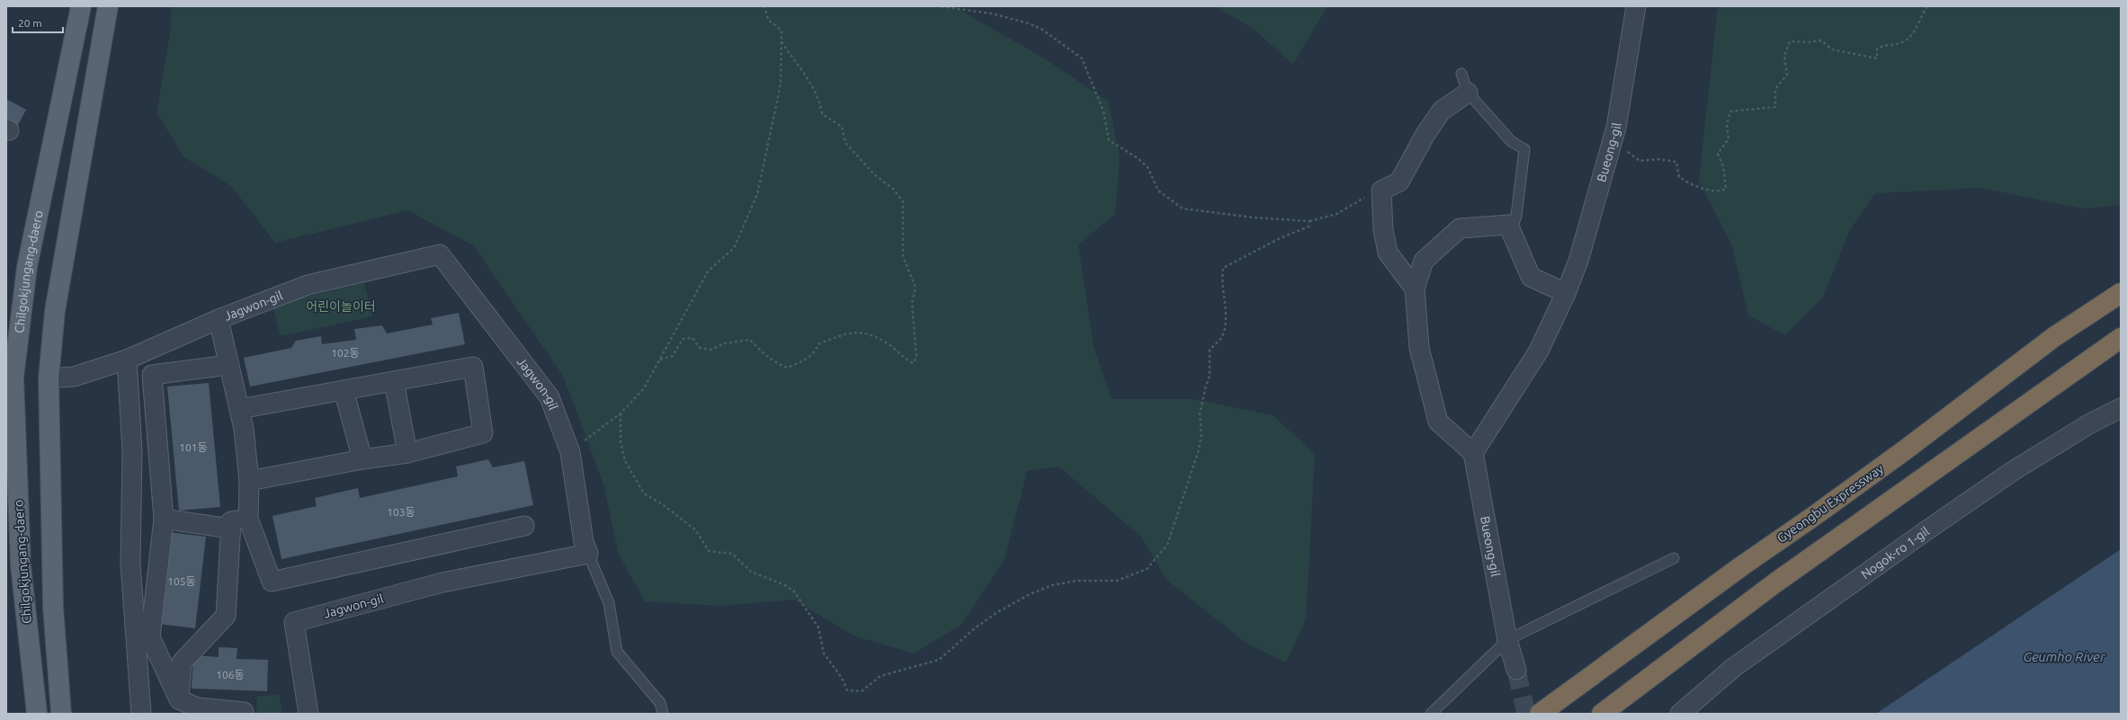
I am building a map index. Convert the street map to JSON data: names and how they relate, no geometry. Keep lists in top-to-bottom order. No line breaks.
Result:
{"streets":{"highway":["Gyeongbu Expressway"],"main road":["Chilgokjungang-daero"],"street":["Bueong-gil","Jagwon-gil","Nogok-ro 1-gil"]},"water":["Geumho River"],"parks":["어린이놀이터"],"house_numbers":["102동","101동","103동","105동","106동"],"scale_bar":"20 m"}
